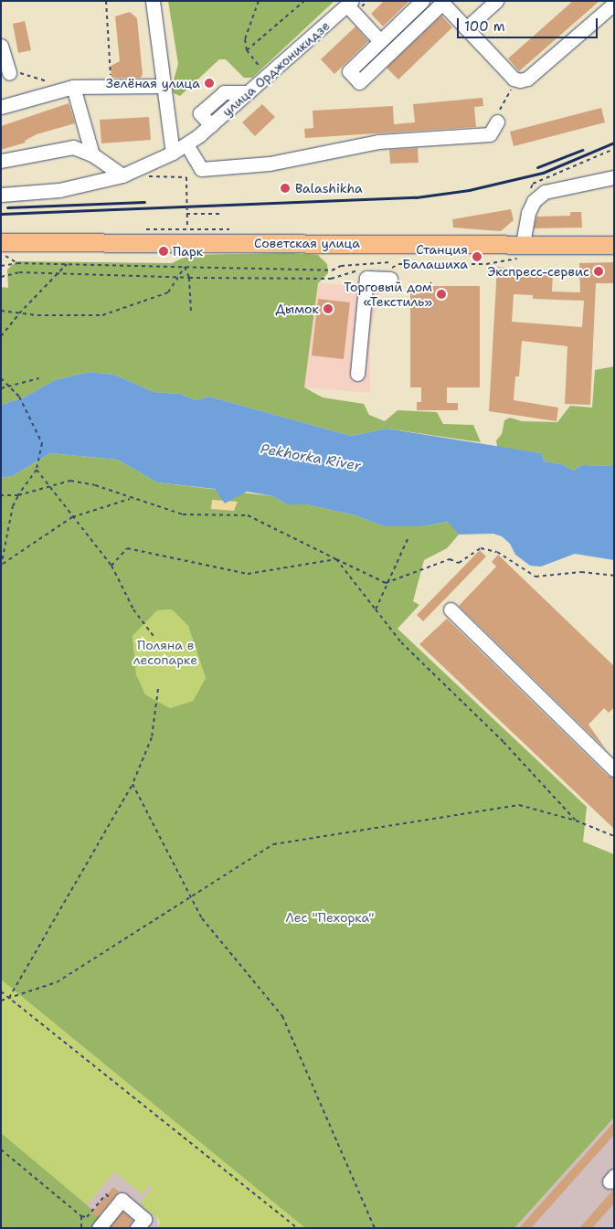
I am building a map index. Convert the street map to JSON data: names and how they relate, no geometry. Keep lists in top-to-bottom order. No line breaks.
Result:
{"streets":{"main road":["Советская улица"],"street":["улица Орджоникидзе"]},"water":["Pekhorka River"],"parks":["Поляна в лесопарке","Лес \"Пехорка\""],"places":["Зелёная улица","Balashikha","Парк","Станция Балашиха","Экспресс-сервис","Торговый дом «Текстиль»","Дымок"],"scale_bar":"100 m"}
